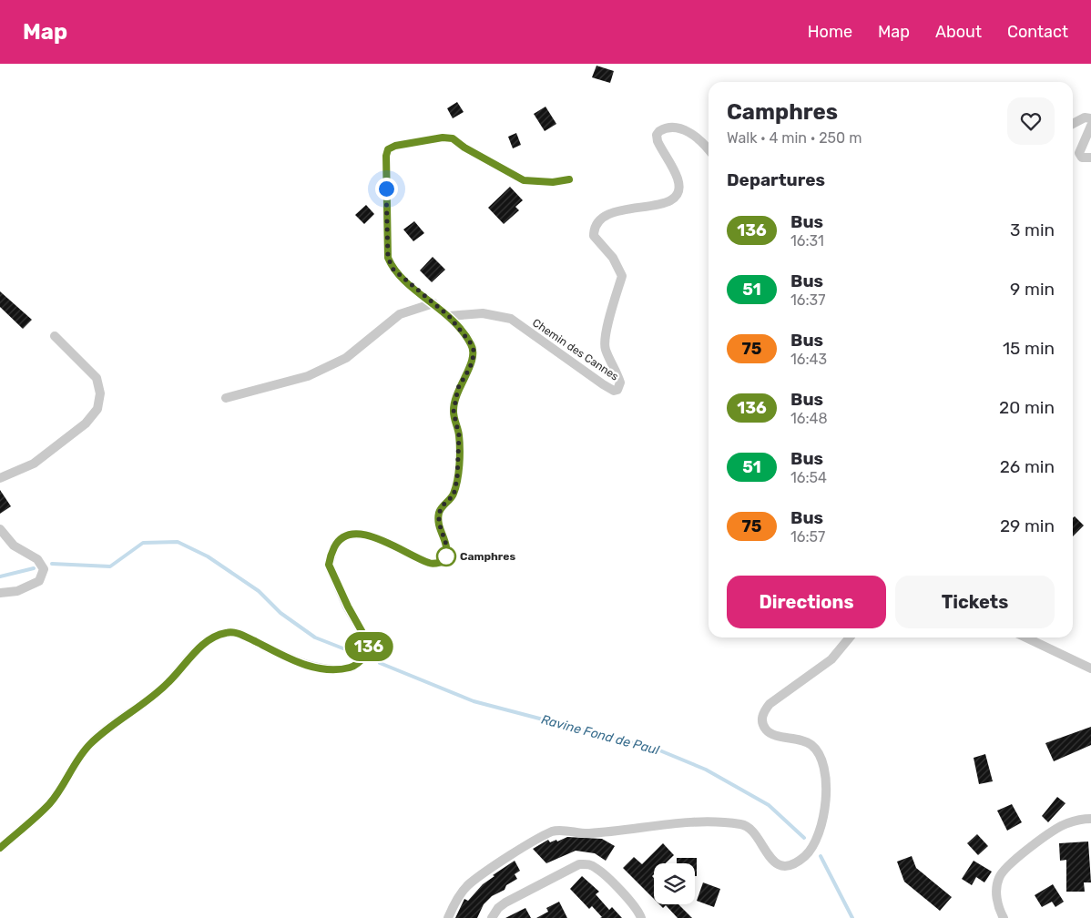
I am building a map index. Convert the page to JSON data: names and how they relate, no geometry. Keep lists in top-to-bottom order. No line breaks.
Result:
{"streets":{"street":["Chemin des Cannes"]},"water":["Ravine Fond de Paul"],"places":["Camphres"],"lines":["bus line 136"],"page":{"header":"Map","nav":["Home","Map","About","Contact"],"on_map":"136","heading":[["Camphres","Walk · 4 min · 250 m"],"Departures"],"list":[{"mark":"136","name":"Bus","note":"16:31","value":"3 min"},{"mark":"51","name":"Bus","note":"16:37","value":"9 min"},{"mark":"75","name":"Bus","note":"16:43","value":"15 min"},{"mark":"136","name":"Bus","note":"16:48","value":"20 min"},{"mark":"51","name":"Bus","note":"16:54","value":"26 min"},{"mark":"75","name":"Bus","note":"16:57","value":"29 min"}],"buttons":["Directions","Tickets"]}}
